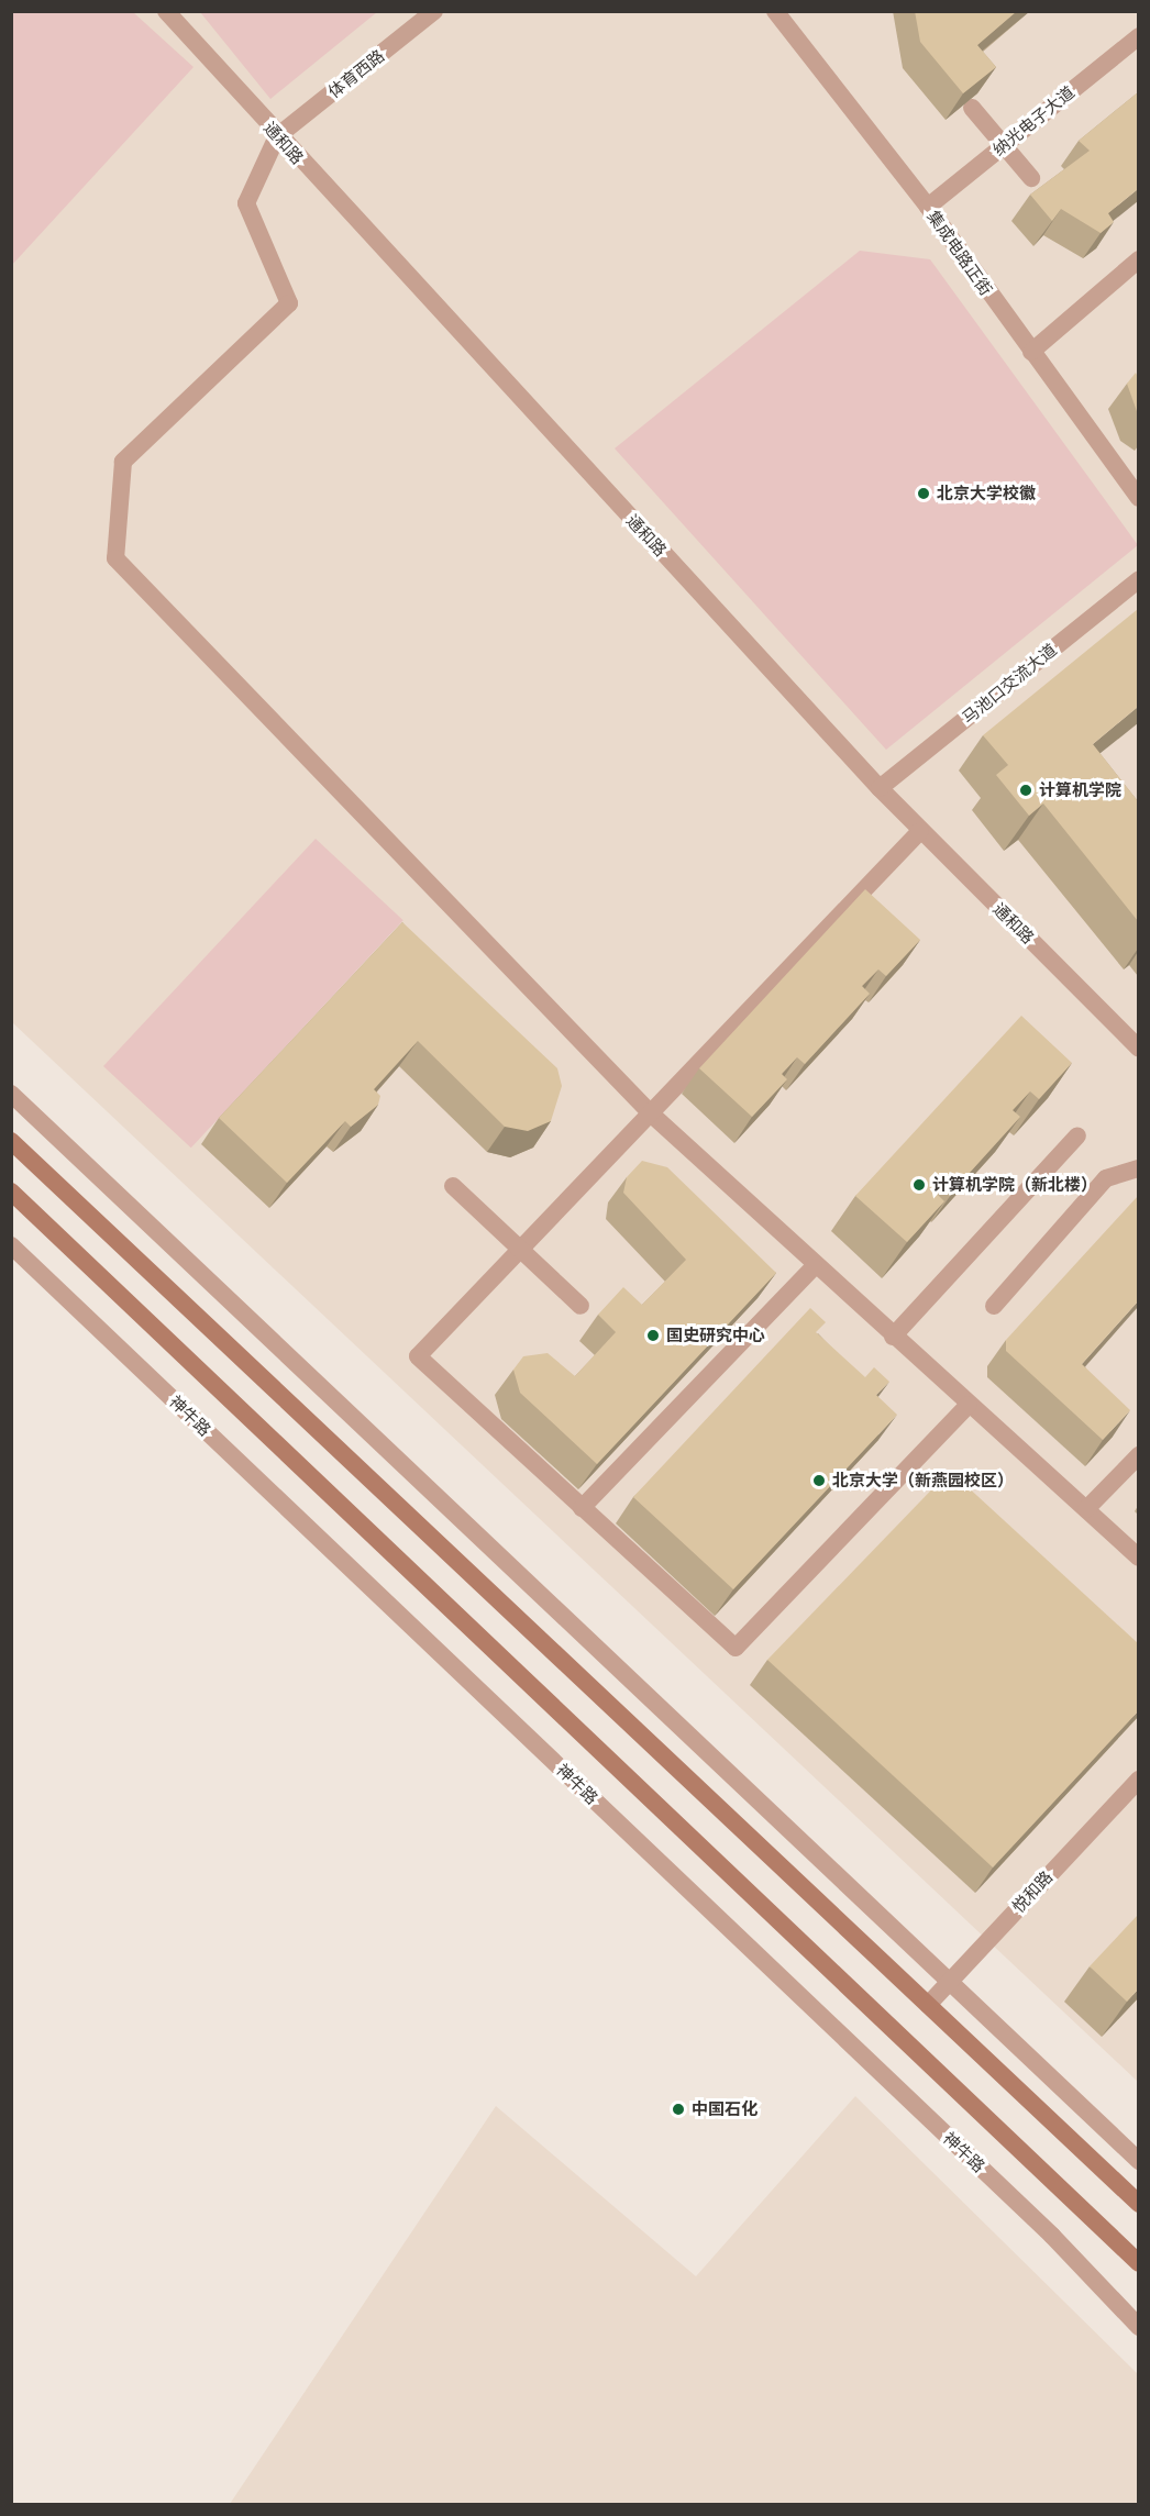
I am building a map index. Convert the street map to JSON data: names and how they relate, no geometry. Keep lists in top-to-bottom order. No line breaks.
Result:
{"streets":{"street":["体育西路","纳光电子大道","通和路","集成电路正街","马池口交流大道","神牛路","悦和路"]},"crossings":[["体育西路","通和路"],["纳光电子大道","集成电路正街"],["通和路","马池口交流大道"]],"places":["北京大学校徽","计算机学院","计算机学院（新北楼）","国史研究中心","北京大学（新燕园校区）","中国石化"]}
